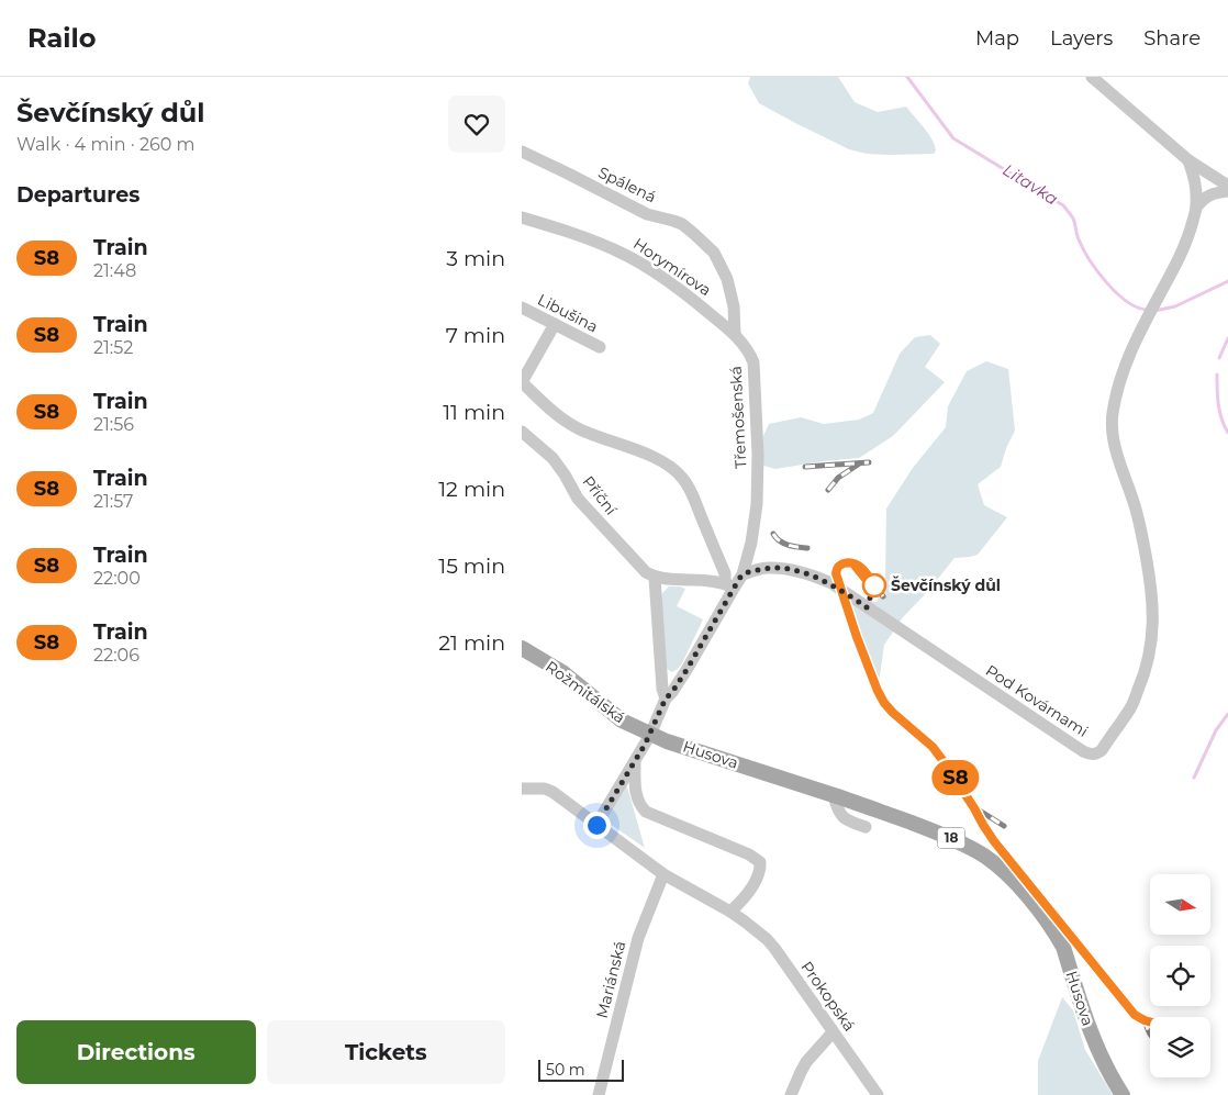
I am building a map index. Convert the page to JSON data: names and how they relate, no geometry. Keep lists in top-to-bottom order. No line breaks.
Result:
{"streets":{"main road":["Rožmitálská","Husova","18"],"street":["Spálená","Horymírova","Libušina","Třemošenská","Příční","Pod Kovárnami","Mariánská","Prokopská"]},"crossings":[["Spálená","Horymírova"],["Spálená","Třemošenská"],["Horymírova","Třemošenská"],["Třemošenská","Rožmitálská"],["Třemošenská","Pod Kovárnami"],["Třemošenská","Husova"],["Třemošenská","Prokopská"],["Rožmitálská","Husova"],["Mariánská","Prokopská"]],"water":["Litavka"],"places":["Ševčínský důl"],"scale_bar":"50 m","north":"right","page":{"header":"Railo","nav":["Map","Layers","Share"],"heading":[["Ševčínský důl","Walk · 4 min · 260 m"],"Departures"],"on_map":"S8","list":[{"mark":"S8","name":"Train","note":"21:48","value":"3 min"},{"mark":"S8","name":"Train","note":"21:52","value":"7 min"},{"mark":"S8","name":"Train","note":"21:56","value":"11 min"},{"mark":"S8","name":"Train","note":"21:57","value":"12 min"},{"mark":"S8","name":"Train","note":"22:00","value":"15 min"},{"mark":"S8","name":"Train","note":"22:06","value":"21 min"}],"buttons":["Directions","Tickets"],"scale":"50 m"}}
